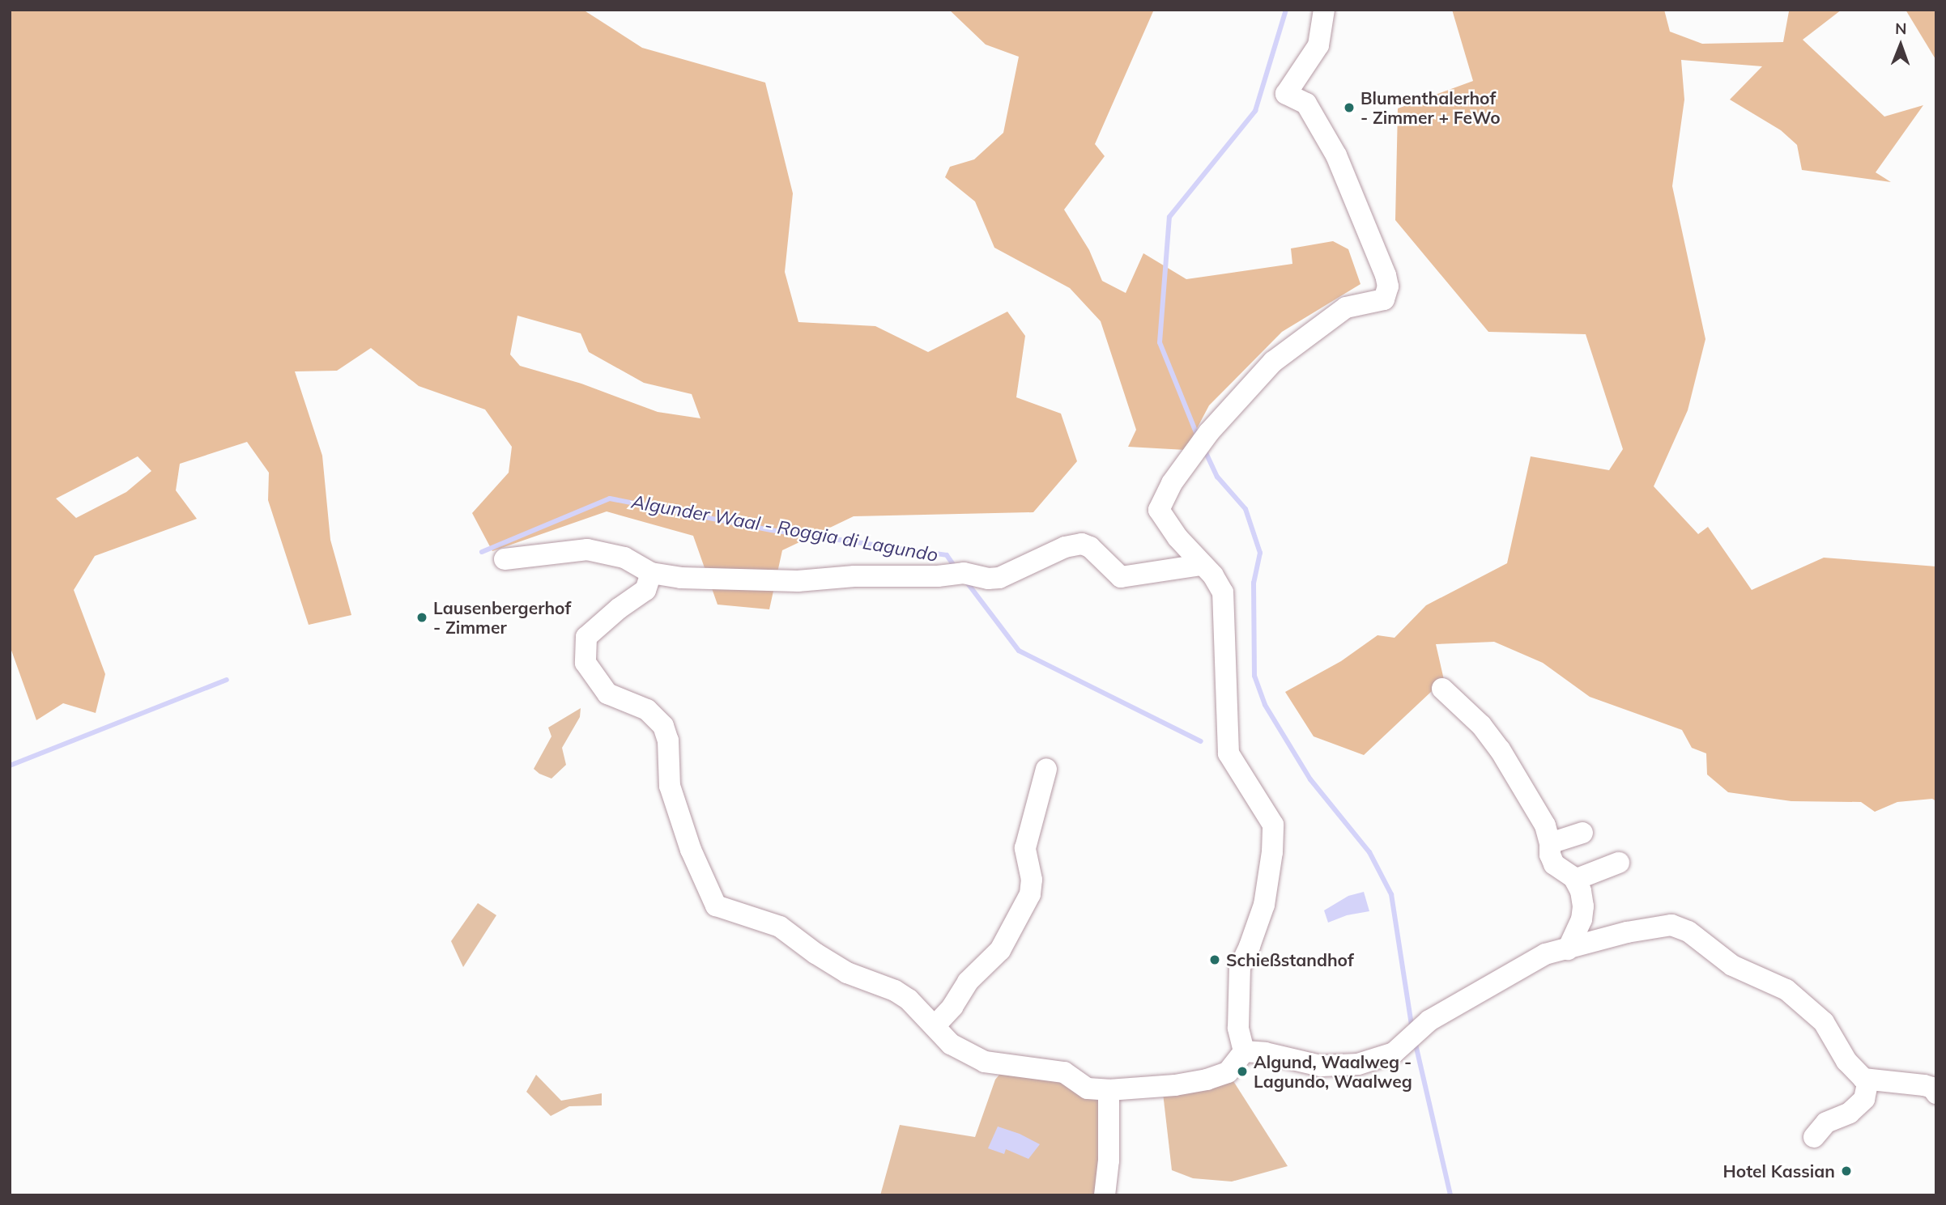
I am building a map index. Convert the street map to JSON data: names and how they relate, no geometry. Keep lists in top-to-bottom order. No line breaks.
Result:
{"water":["Algunder Waal - Roggia di Lagundo"],"places":["Blumenthalerhof - Zimmer + FeWo","Lausenbergerhof - Zimmer","Schießstandhof","Algund, Waalweg - Lagundo, Waalweg","Hotel Kassian"],"north":"top"}
